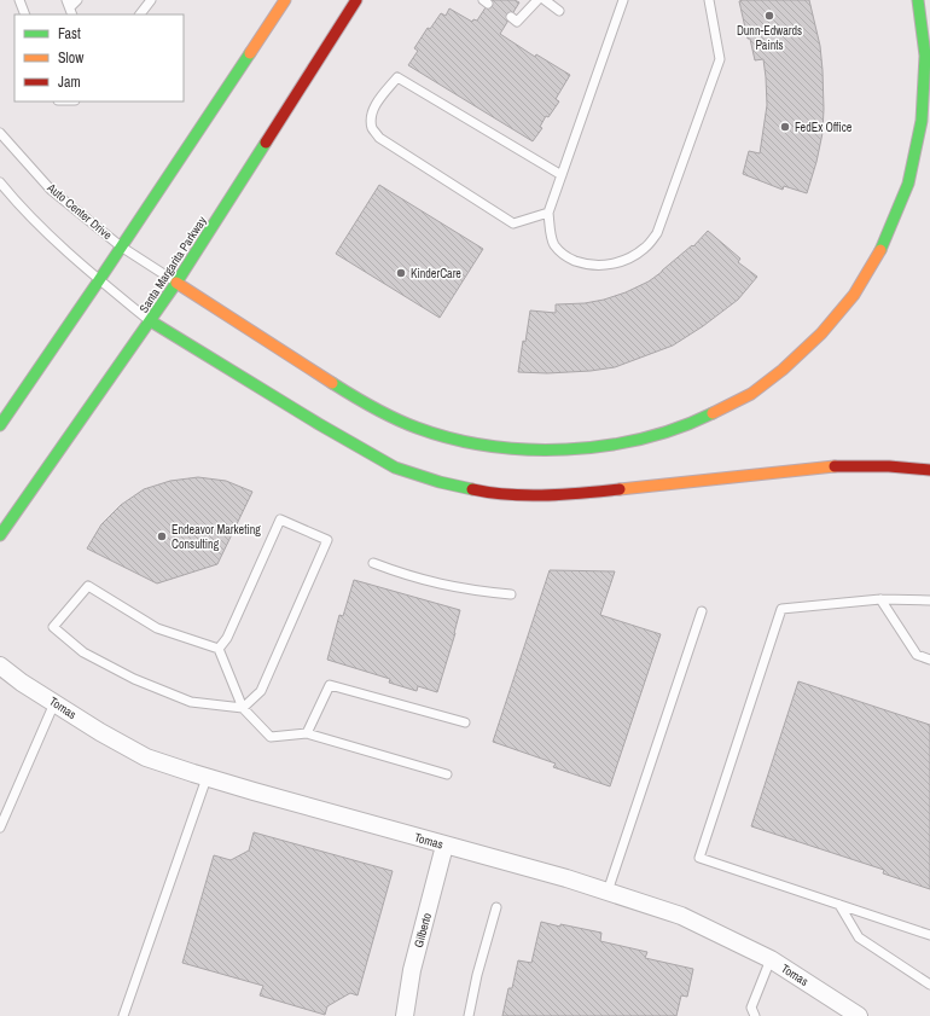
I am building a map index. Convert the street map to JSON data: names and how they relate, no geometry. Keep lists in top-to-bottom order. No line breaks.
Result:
{"streets":{"main road":["Santa Margarita Parkway"],"street":["Tomas","Gilberto"],"lane":["Auto Center Drive"]},"crossings":[["Auto Center Drive","Santa Margarita Parkway"],["Tomas","Gilberto"]],"places":["Dunn-Edwards Paints","FedEx Office","KinderCare","Endeavor Marketing Consulting"],"legend":["Fast","Slow","Jam"]}
